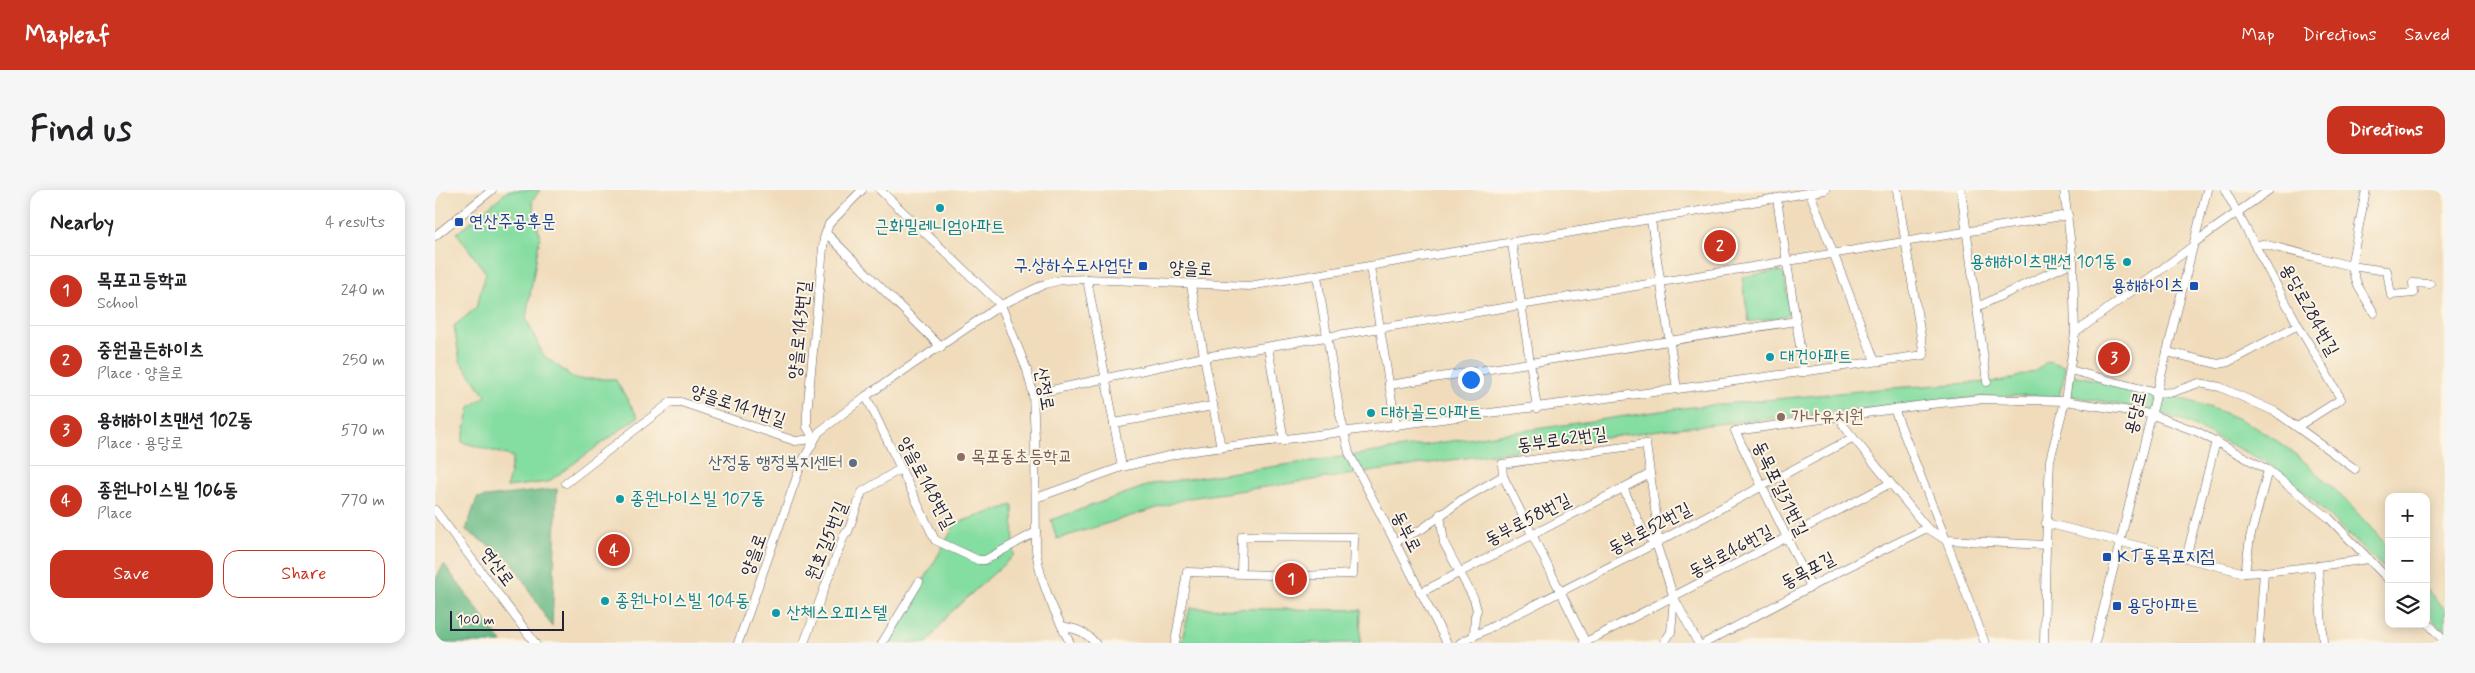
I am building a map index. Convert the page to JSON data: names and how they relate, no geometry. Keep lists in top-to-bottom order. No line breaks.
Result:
{"streets":{"street":["양을로","용당로284번길","양을로143번길","산정로","양을로141번길","용당로","동부로62번길","양을로148번길","동목포길31번길","동부로58번길","동부로52번길","동부로","원호길5번길","동부로46번길","연산로","동목포길"]},"crossings":[["양을로","양을로143번길"],["양을로","산정로"],["양을로","양을로141번길"],["양을로","양을로148번길"],["양을로","동부로"],["양을로143번길","양을로141번길"],["산정로","양을로148번길"],["동부로62번길","동부로58번길"],["동부로62번길","동부로"],["양을로148번길","원호길5번길"],["동목포길31번길","동부로52번길"],["동목포길31번길","동부로46번길"],["동목포길31번길","동목포길"],["동부로58번길","동부로"]],"places":{"other":["근화밀레니엄아파트","용해하이츠맨션 101동","대건아파트","대하골드아파트","가나유치원","목포동초등학교","산정동 행정복지센터","종원나이스빌 107동","종원나이스빌 104동","산체스오피스텔"],"transit":["연산주공후문","구.상하수도사업단","용해하이츠","KT동목포지점","용당아파트"]},"scale_bar":"100 m","page":{"header":"Mapleaf","nav":["Map","Directions","Saved"],"buttons":["Directions",["Save","Share"]],"title":"Find us","heading":["Nearby","4 results"],"pins":["2","3","4","1"],"list":[{"mark":"1","name":"목포고등학교","note":"School","value":"240 m"},{"mark":"2","name":"중원골든하이츠","note":"Place · 양을로","value":"250 m"},{"mark":"3","name":"용해하이츠맨션 102동","note":"Place · 용당로","value":"570 m"},{"mark":"4","name":"종원나이스빌 106동","note":"Place","value":"770 m"}],"map_buttons":["+","−"],"scale":"100 m"}}
